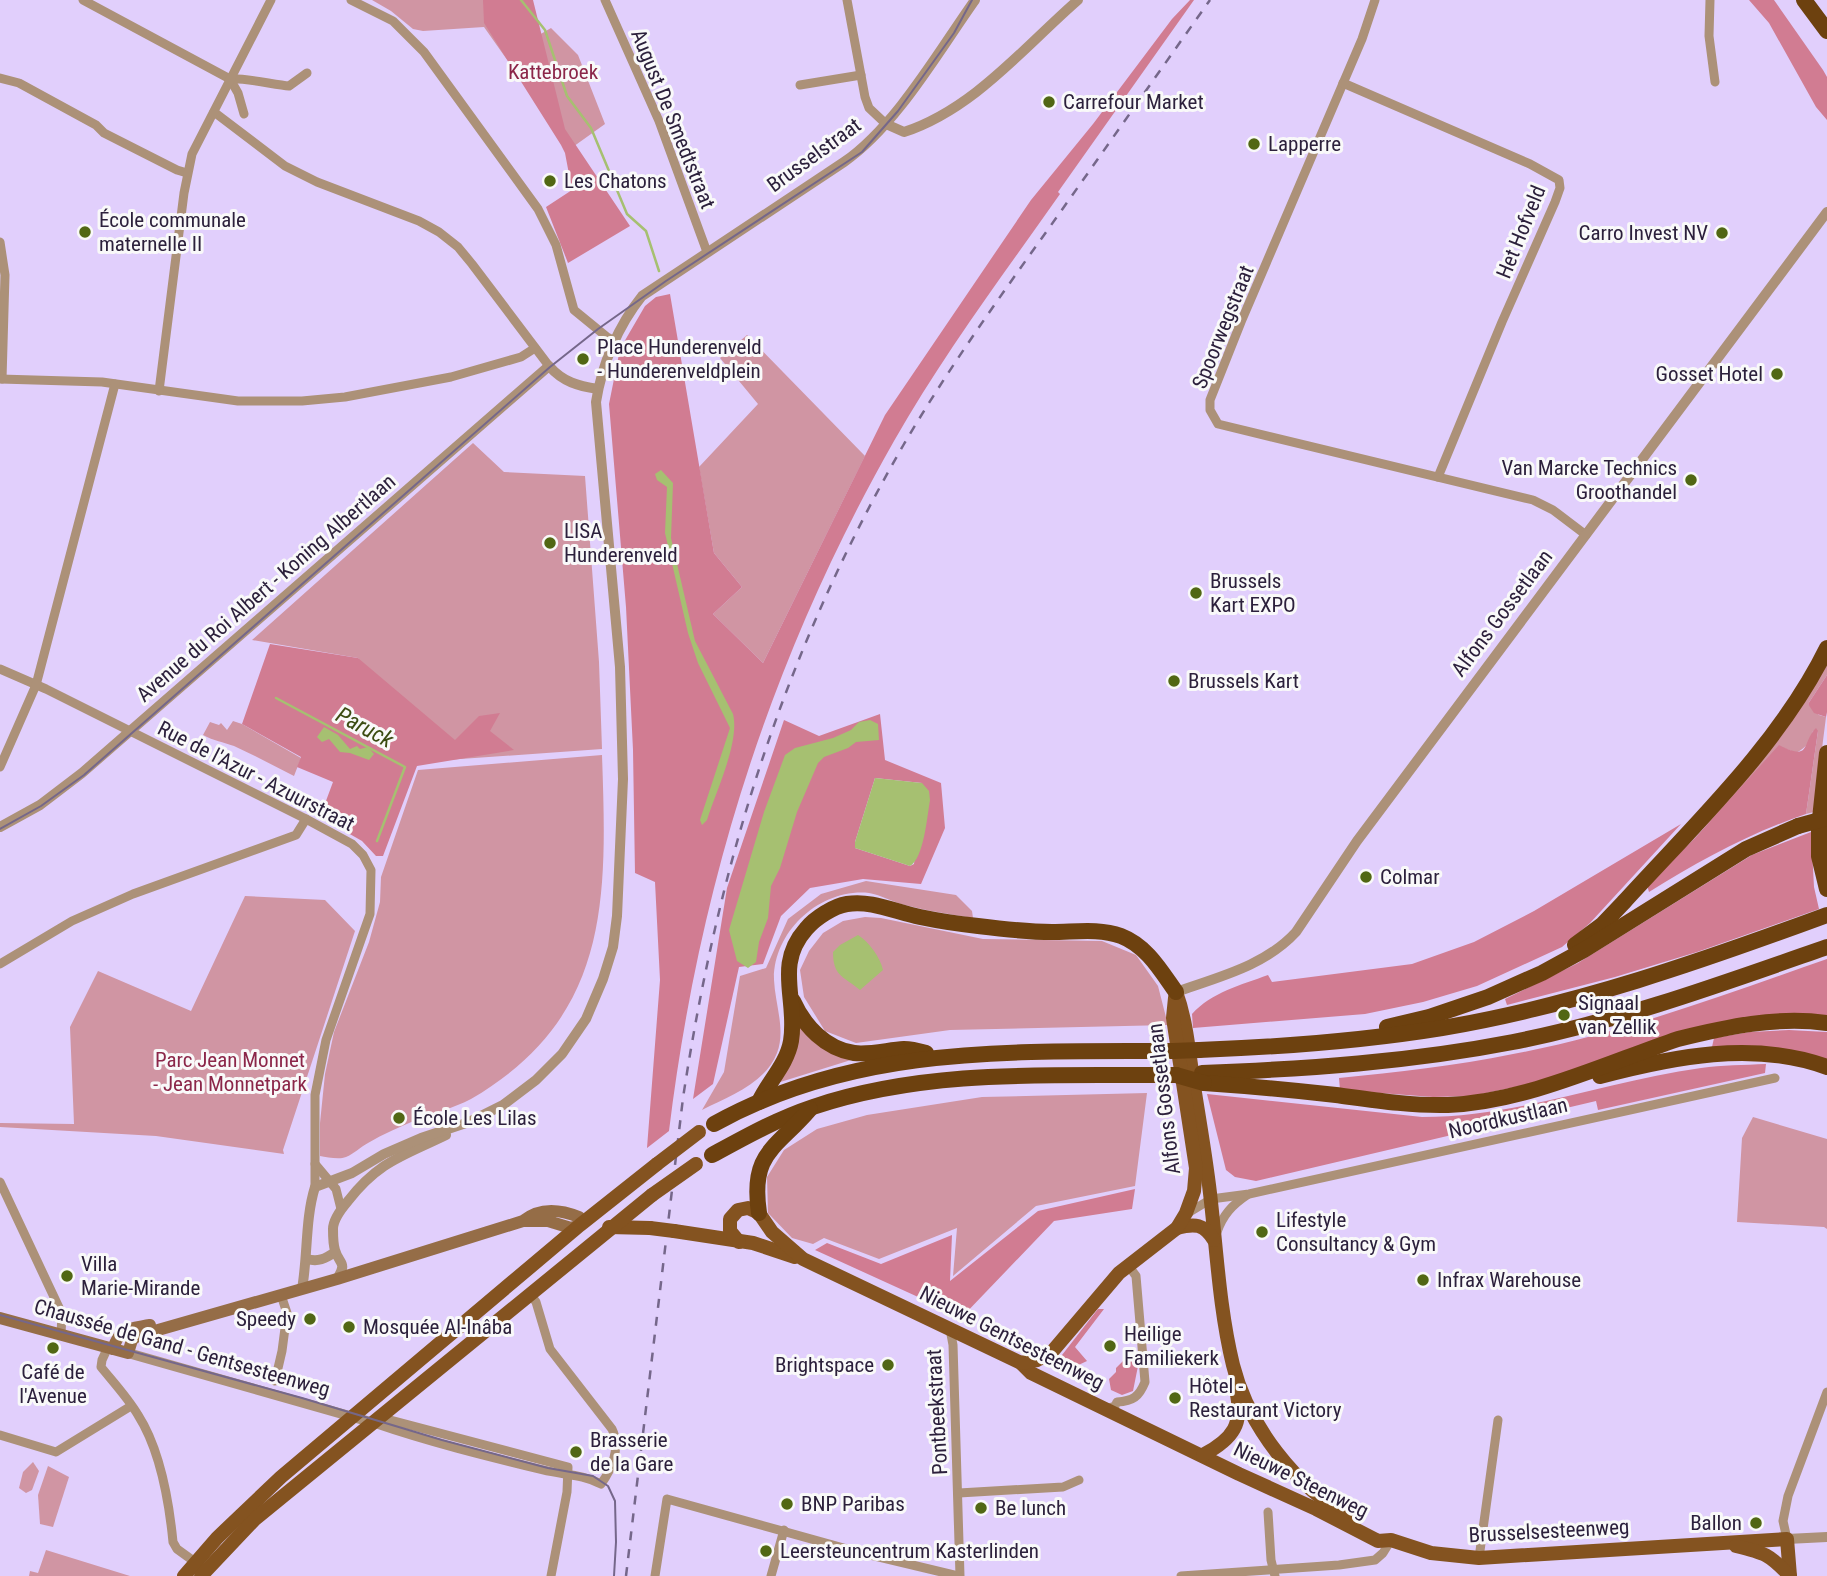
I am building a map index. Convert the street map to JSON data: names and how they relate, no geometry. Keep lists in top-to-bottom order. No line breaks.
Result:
{"streets":{"main road":["Alfons Gossetlaan","Nieuwe Gentsesteenweg","Chaussée de Gand - Gentsesteenweg","Nieuwe Steenweg","Brusselsesteenweg"],"street":["August De Smedtstraat","Brusselstraat","Het Hofveld","Spoorwegstraat","Avenue du Roi Albert - Koning Albertlaan","Rue de l'Azur - Azuurstraat","Noordkustlaan","Pontbeekstraat"]},"crossings":[["August De Smedtstraat","Brusselstraat"],["Het Hofveld","Spoorwegstraat"],["Spoorwegstraat","Alfons Gossetlaan"],["Avenue du Roi Albert - Koning Albertlaan","Rue de l'Azur - Azuurstraat"],["Alfons Gossetlaan","Noordkustlaan"],["Alfons Gossetlaan","Nieuwe Steenweg"],["Nieuwe Gentsesteenweg","Pontbeekstraat"],["Nieuwe Gentsesteenweg","Nieuwe Steenweg"],["Nieuwe Steenweg","Brusselsesteenweg"]],"water":["Paruck"],"parks":["Kattebroek","Parc Jean Monnet - Jean Monnetpark"],"places":["Carrefour Market","Lapperre","Les Chatons","École communale maternelle II","Carro Invest NV","Place Hunderenveld - Hunderenveldplein","Gosset Hotel","Van Marcke Technics Groothandel","LISA Hunderenveld","Brussels Kart EXPO","Brussels Kart","Colmar","Signaal van Zellik","École Les Lilas","Lifestyle Consultancy & Gym","Villa Marie-Mirande","Infrax Warehouse","Speedy","Mosquée Al-Inâba","Heilige Familiekerk","Café de l'Avenue","Brightspace","Hôtel - Restaurant Victory","Brasserie de la Gare","BNP Paribas","Be lunch","Ballon","Leersteuncentrum Kasterlinden"]}
